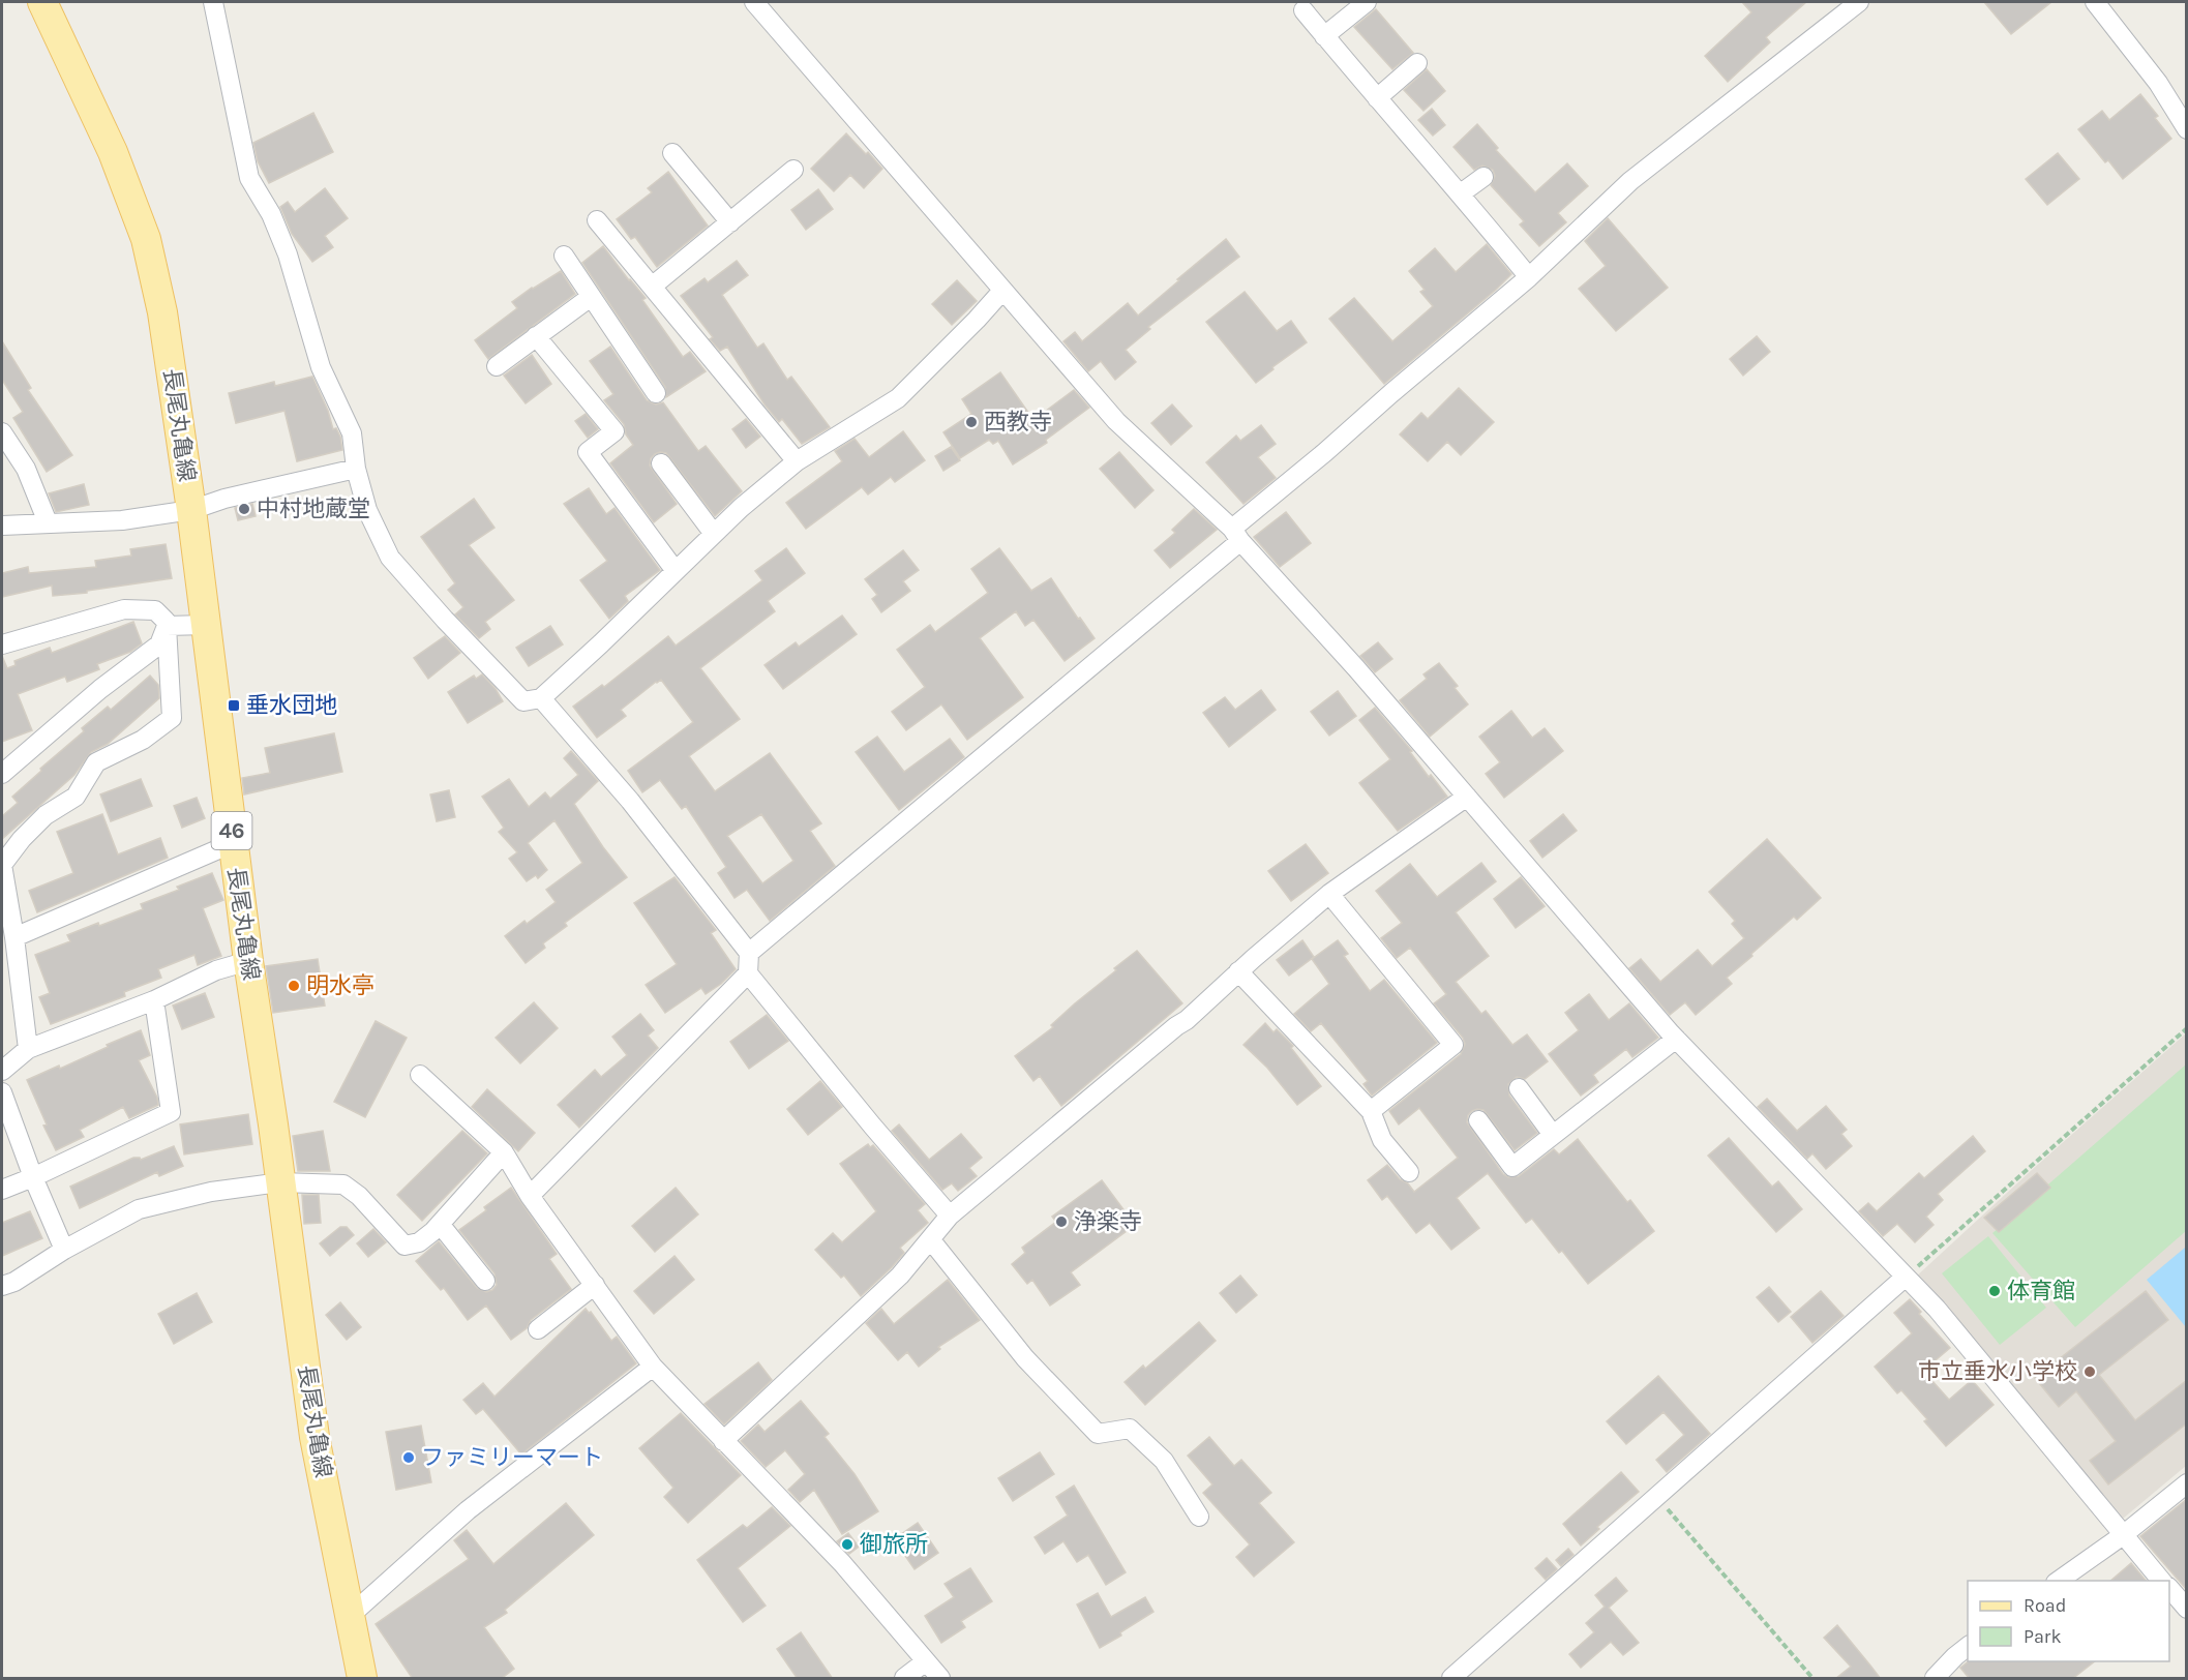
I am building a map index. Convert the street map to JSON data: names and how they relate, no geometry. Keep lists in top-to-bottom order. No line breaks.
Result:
{"streets":{"main road":["長尾丸亀線","46"]},"places":{"other":["西教寺","中村地蔵堂","明水亭","浄楽寺","体育館","市立垂水小学校","ファミリーマート","御旅所"],"transit":["垂水団地"]},"legend":["Road","Park"]}
